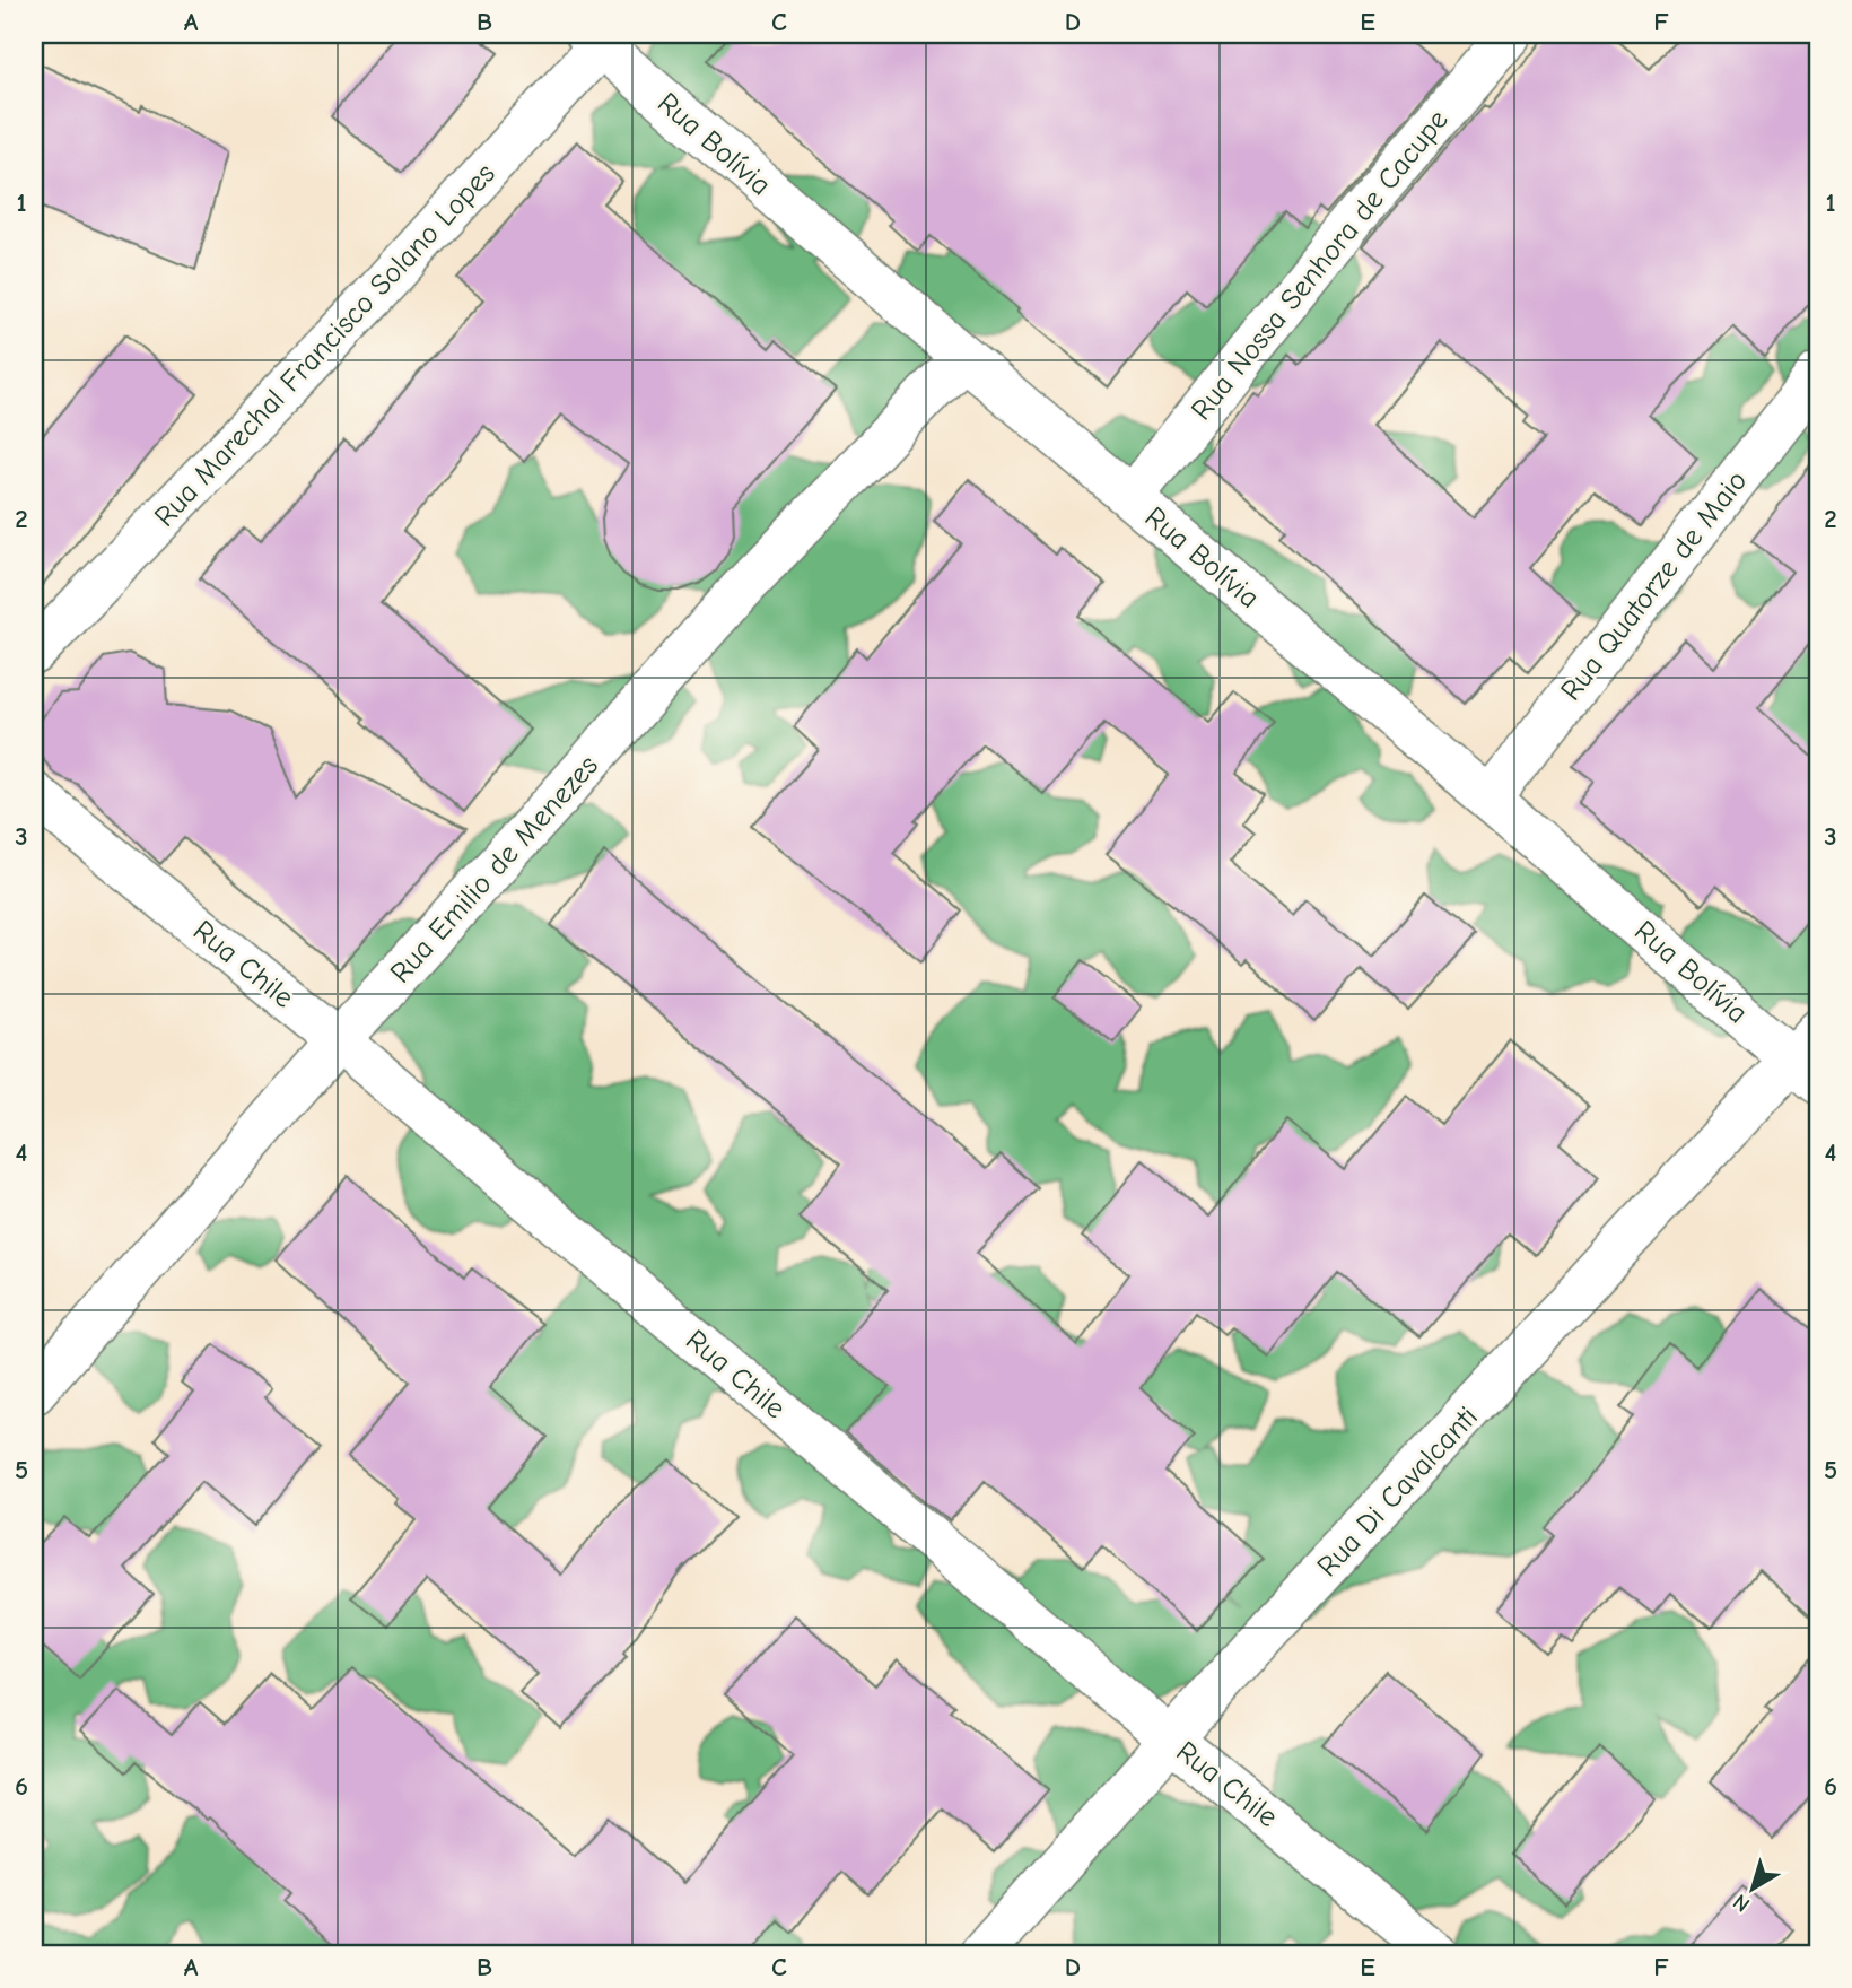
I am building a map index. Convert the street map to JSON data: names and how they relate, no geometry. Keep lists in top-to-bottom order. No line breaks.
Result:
{"streets":{"street":["Rua Bolívia","Rua Nossa Senhora de Cacupe","Rua Marechal Francisco Solano Lopes","Rua Quatorze de Maio","Rua Emilio de Menezes","Rua Chile","Rua Di Cavalcanti"]},"crossings":[["Rua Bolívia","Rua Nossa Senhora de Cacupe"],["Rua Bolívia","Rua Marechal Francisco Solano Lopes"],["Rua Bolívia","Rua Quatorze de Maio"],["Rua Bolívia","Rua Emilio de Menezes"],["Rua Bolívia","Rua Di Cavalcanti"],["Rua Emilio de Menezes","Rua Chile"],["Rua Chile","Rua Di Cavalcanti"]],"north":"bottom left","grid":{"columns":["A","B","C","D","E","F"],"rows":["1","2","3","4","5","6"]}}
